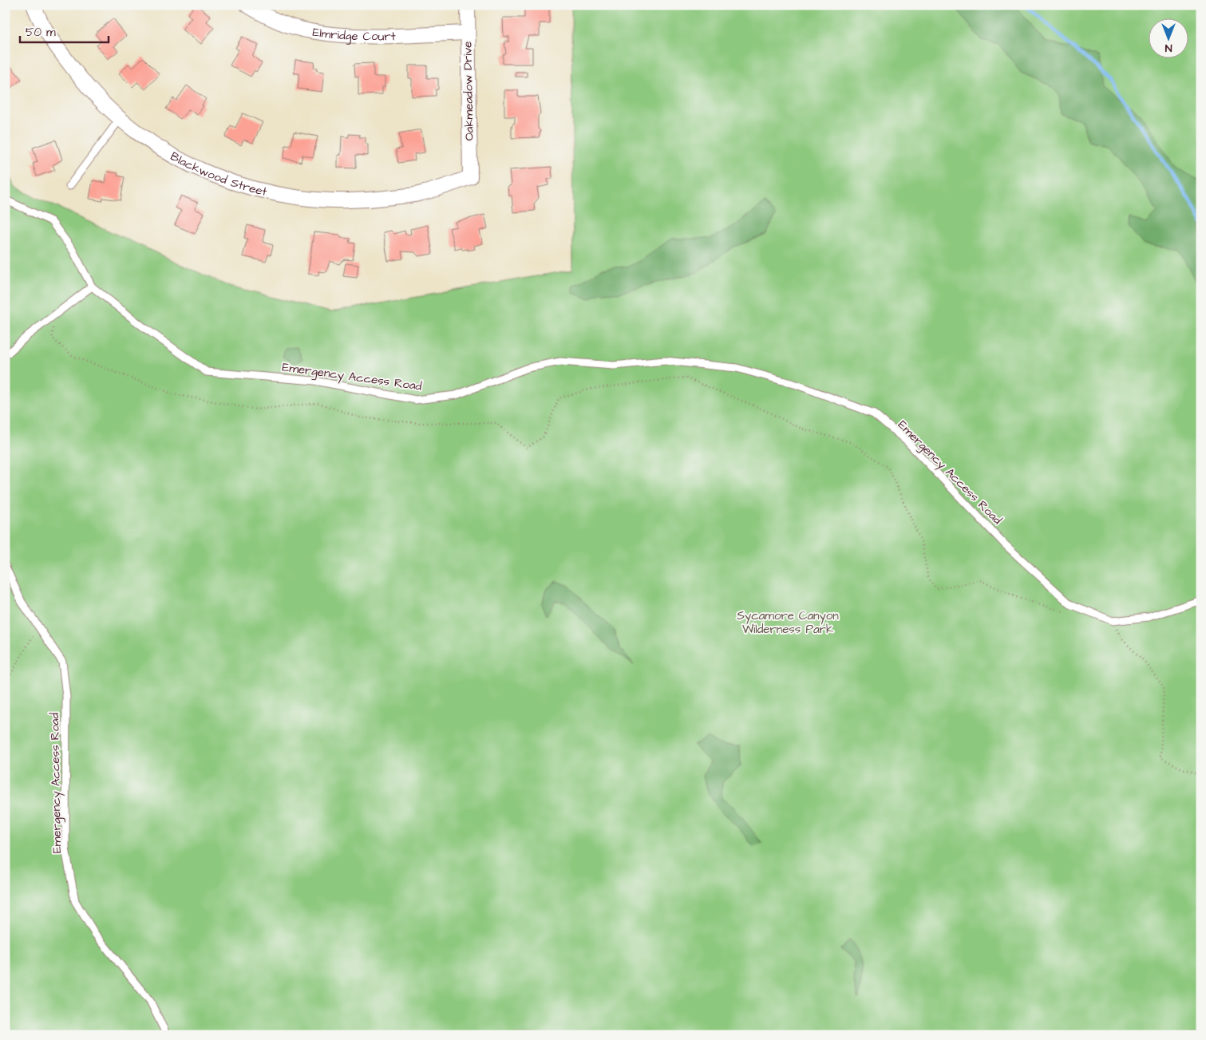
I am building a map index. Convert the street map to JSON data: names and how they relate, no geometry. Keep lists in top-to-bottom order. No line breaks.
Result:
{"streets":{"street":["Elmridge Court","Oakmeadow Drive","Blackwood Street"],"lane":["Emergency Access Road"]},"crossings":[["Elmridge Court","Oakmeadow Drive"],["Oakmeadow Drive","Blackwood Street"]],"parks":["Sycamore Canyon Wilderness Park"],"scale_bar":"50 m","north":"bottom"}
